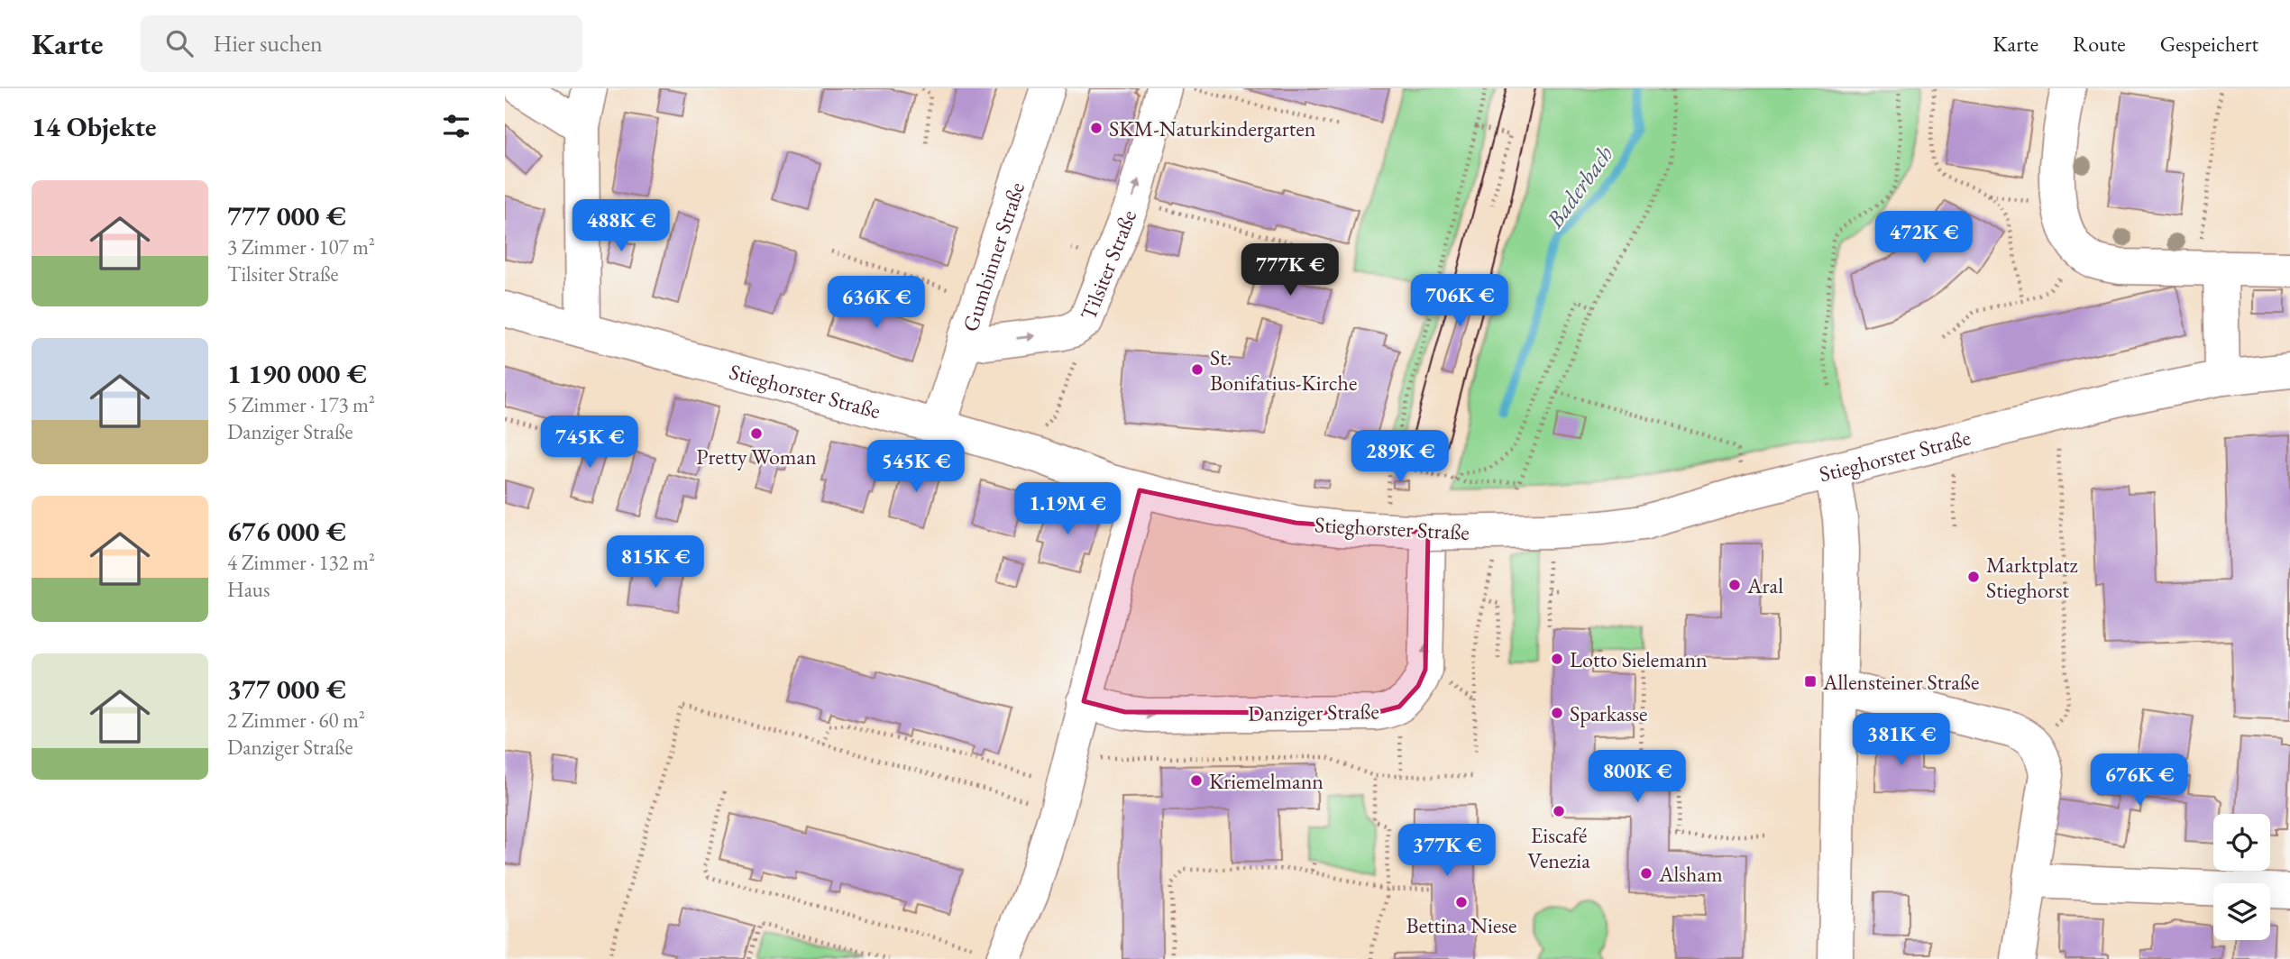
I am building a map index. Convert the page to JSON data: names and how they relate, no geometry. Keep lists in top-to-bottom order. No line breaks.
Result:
{"streets":{"street":["Gumbinner Straße","Tilsiter Straße","Stieghorster Straße","Danziger Straße"]},"crossings":[["Gumbinner Straße","Tilsiter Straße"],["Gumbinner Straße","Stieghorster Straße"],["Stieghorster Straße","Danziger Straße"]],"one_way":["Tilsiter Straße"],"water":["Baderbach"],"places":{"other":["SKM-Naturkindergarten","St. Bonifatius-Kirche","Pretty Woman","Marktplatz Stieghorst","Aral","Lotto Sielemann","Sparkasse","Kriemelmann","Eiscafé Venezia","Alsham","Bettina Niese"],"transit":["Allensteiner Straße"]},"page":{"header":"Karte","search":"Hier suchen","nav":["Karte","Route","Gespeichert"],"heading":"14 Objekte","list":[{"name":"777 000 €","note":"3 Zimmer · 107 m² · Tilsiter Straße"},{"name":"1 190 000 €","note":"5 Zimmer · 173 m² · Danziger Straße"},{"name":"676 000 €","note":"4 Zimmer · 132 m² · Haus"},{"name":"377 000 €","note":"2 Zimmer · 60 m² · Danziger Straße"}],"price":["488K €","472K €","777K €","706K €","636K €","745K €","289K €","545K €","1.19M €","815K €","381K €","800K €","676K €","377K €"]}}
